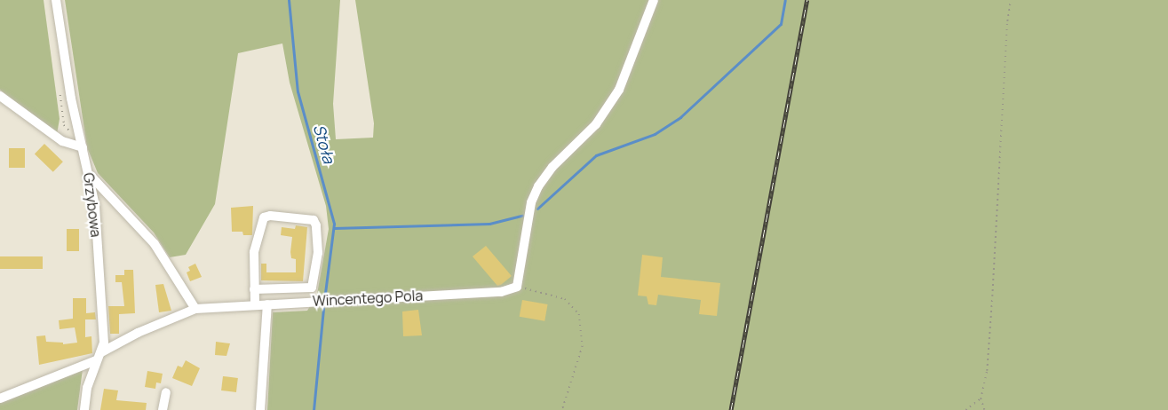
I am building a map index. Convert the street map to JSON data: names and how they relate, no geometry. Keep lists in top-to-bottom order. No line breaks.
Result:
{"streets":{"street":["Grzybowa","Wincentego Pola"]},"crossings":[["Grzybowa","Wincentego Pola"]],"water":["Stoła"]}
